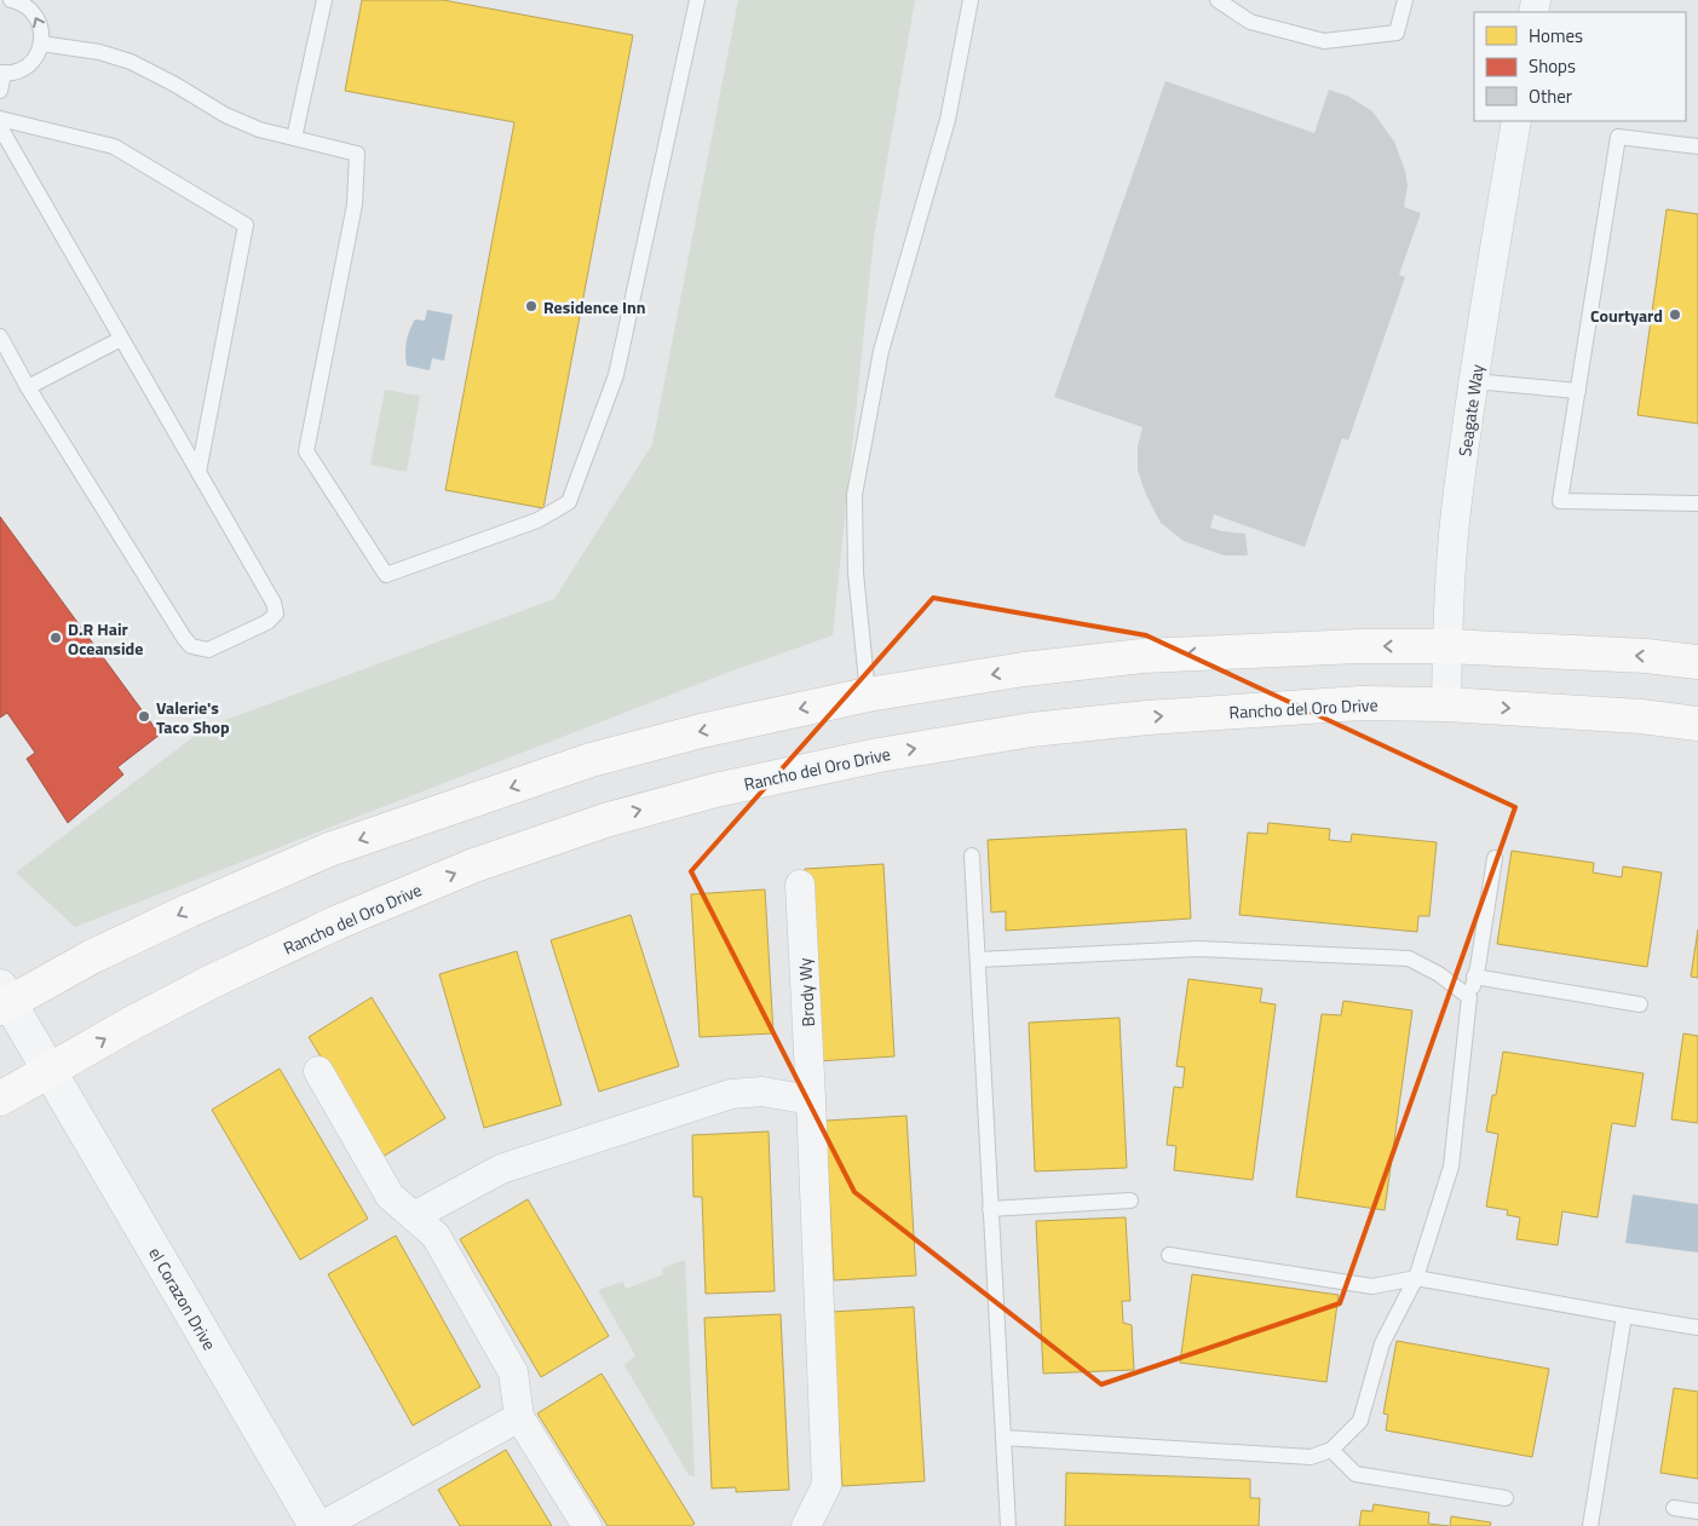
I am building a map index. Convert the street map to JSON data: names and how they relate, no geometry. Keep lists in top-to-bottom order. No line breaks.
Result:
{"streets":{"main road":["Rancho del Oro Drive"],"street":["Seagate Way","Brody Wy","el Corazon Drive"]},"crossings":[["Seagate Way","Rancho del Oro Drive"],["Rancho del Oro Drive","el Corazon Drive"]],"places":["Residence Inn","Courtyard","D.R Hair Oceanside","Valerie's Taco Shop"],"legend":["Homes","Shops","Other"]}
